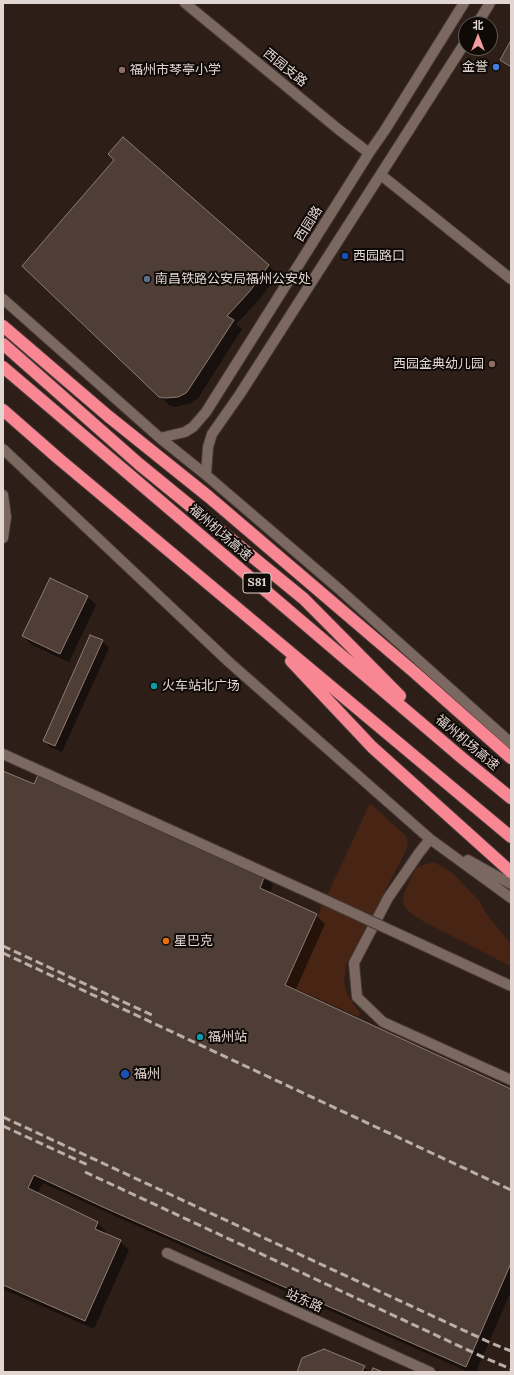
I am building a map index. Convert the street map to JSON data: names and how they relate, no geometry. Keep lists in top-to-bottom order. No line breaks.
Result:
{"streets":{"highway":["福州机场高速","S81"],"main road":["西园支路","西园路","站东路"]},"crossings":[["西园支路","西园路"]],"places":["金誉","福州市琴亭小学","西园路口","南昌铁路公安局福州公安处","西园金典幼儿园","火车站北广场","星巴克","福州站","福州"],"north":"top"}
